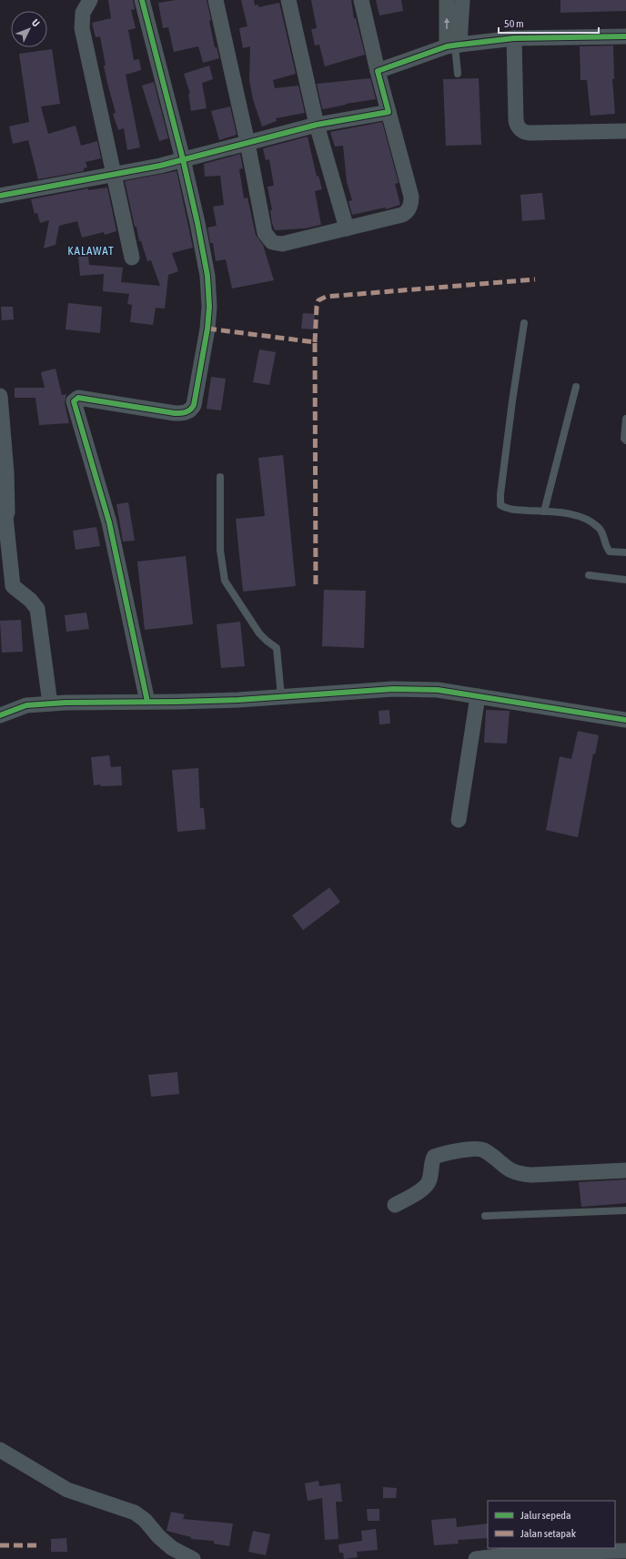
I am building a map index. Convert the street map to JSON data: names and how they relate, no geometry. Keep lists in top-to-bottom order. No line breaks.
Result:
{"districts":["KALAWAT"],"legend":["Jalur sepeda","Jalan setapak"],"scale_bar":"50 m","north":"top right"}
